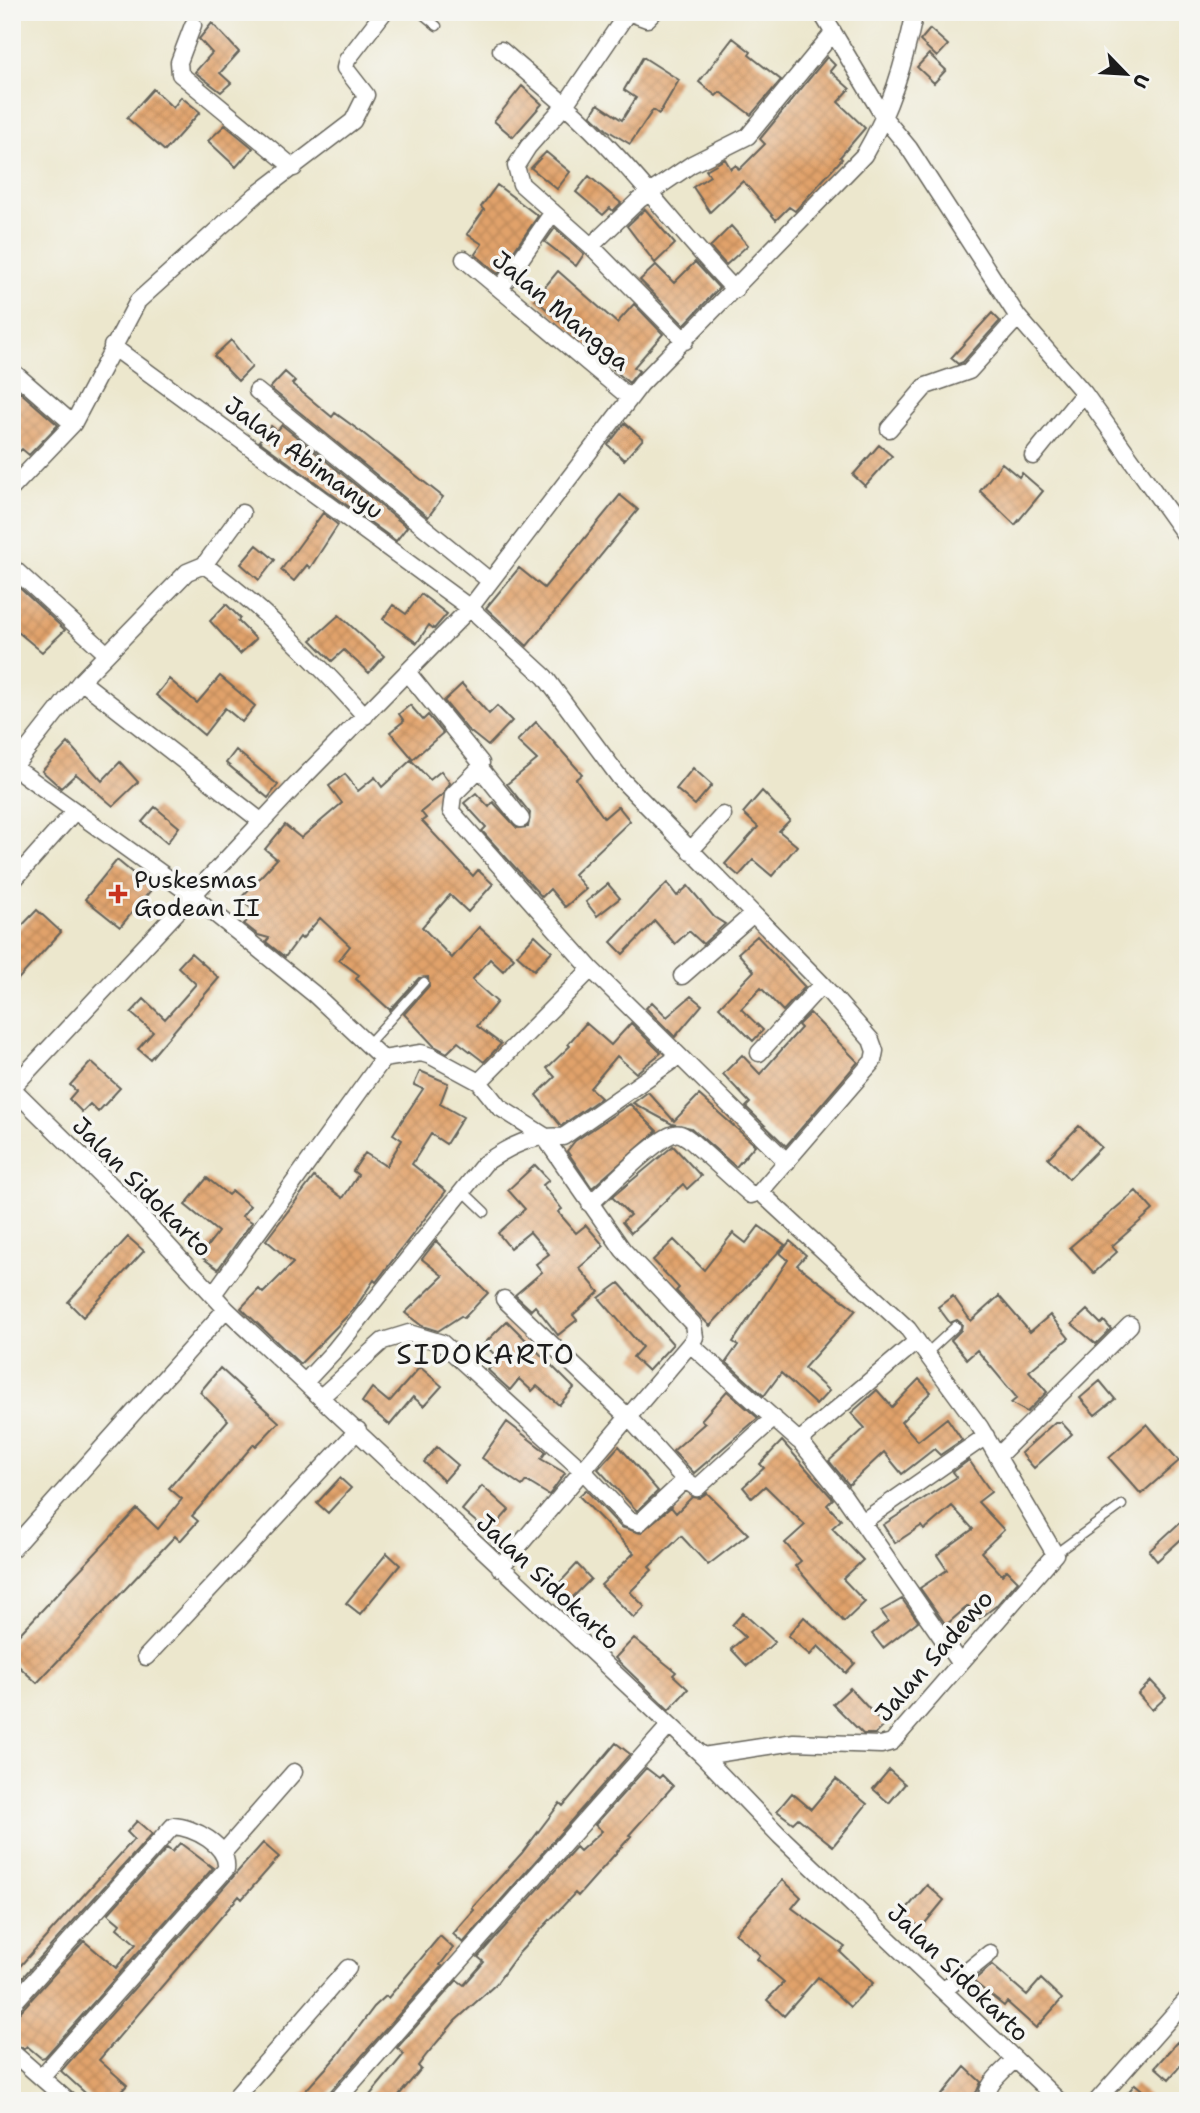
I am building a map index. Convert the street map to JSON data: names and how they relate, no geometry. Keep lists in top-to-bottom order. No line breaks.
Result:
{"streets":{"street":["Jalan Mangga","Jalan Abimanyu","Jalan Sidokarto","Jalan Sadewo"]},"crossings":[["Jalan Sidokarto","Jalan Sadewo"]],"districts":["SIDOKARTO"],"places":{"health":["Puskesmas Godean II"]},"north":"bottom right"}
